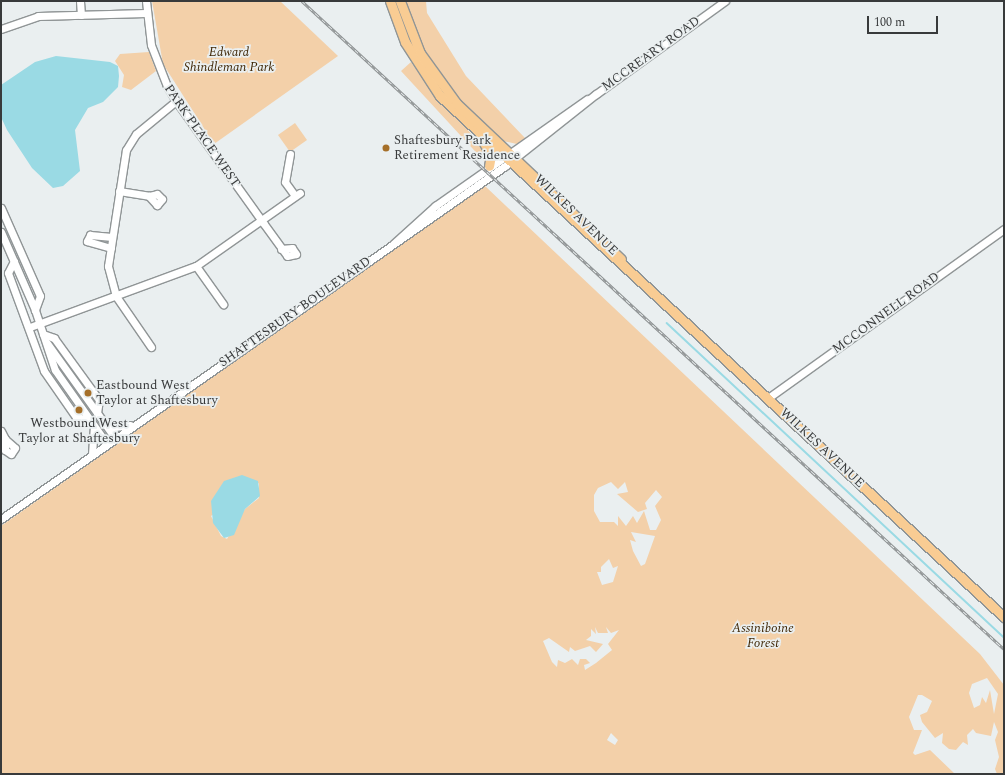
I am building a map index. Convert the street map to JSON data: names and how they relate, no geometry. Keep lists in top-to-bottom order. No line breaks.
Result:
{"streets":{"main road":["WILKES AVENUE"],"street":["MCCREARY ROAD","PARK PLACE WEST","SHAFTESBURY BOULEVARD","MCCONNELL ROAD"]},"crossings":[["MCCREARY ROAD","WILKES AVENUE"],["MCCREARY ROAD","SHAFTESBURY BOULEVARD"],["WILKES AVENUE","SHAFTESBURY BOULEVARD"],["WILKES AVENUE","MCCONNELL ROAD"]],"parks":["Edward Shindleman Park","Assiniboine Forest"],"places":["Shaftesbury Park Retirement Residence","Eastbound West Taylor at Shaftesbury","Westbound West Taylor at Shaftesbury"],"scale_bar":"100 m"}
